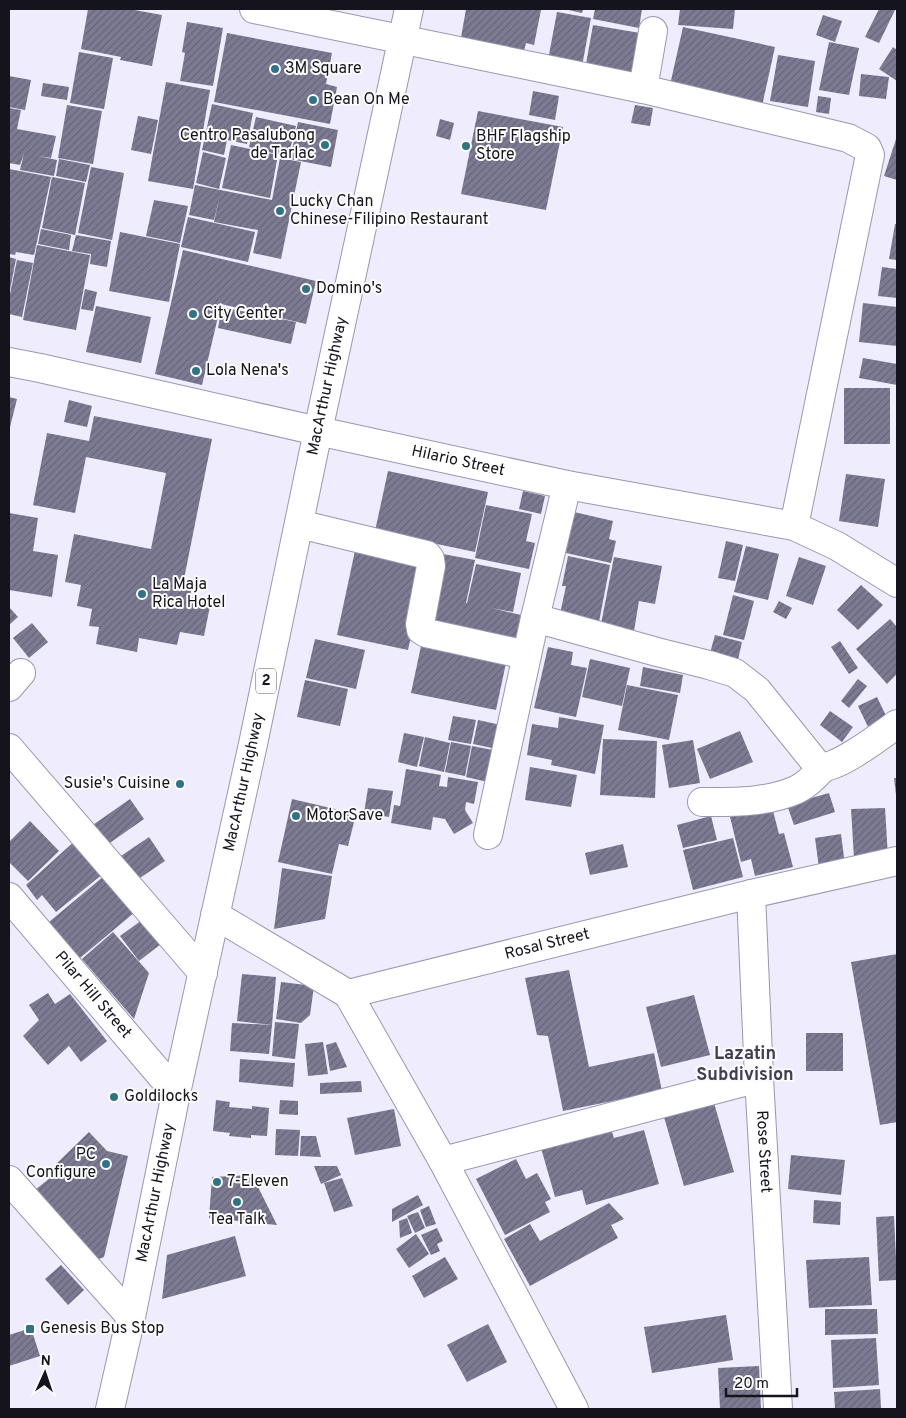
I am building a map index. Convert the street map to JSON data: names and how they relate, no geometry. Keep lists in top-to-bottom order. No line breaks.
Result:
{"streets":{"main road":["MacArthur Highway","Hilario Street","2","Rosal Street","Pilar Hill Street","Rose Street"]},"crossings":[["MacArthur Highway","Hilario Street"],["MacArthur Highway","Pilar Hill Street"],["Rosal Street","Rose Street"]],"districts":["Lazatin Subdivision"],"places":{"other":["3M Square","Bean On Me","Centro Pasalubong de Tarlac","BHF Flagship Store","Lucky Chan Chinese-Filipino Restaurant","Domino's","City Center","Lola Nena's","La Maja Rica Hotel","Susie's Cuisine","MotorSave","Goldilocks","PC Configure","7-Eleven","Tea Talk"],"transit":["Genesis Bus Stop"]},"scale_bar":"20 m","north":"top"}
